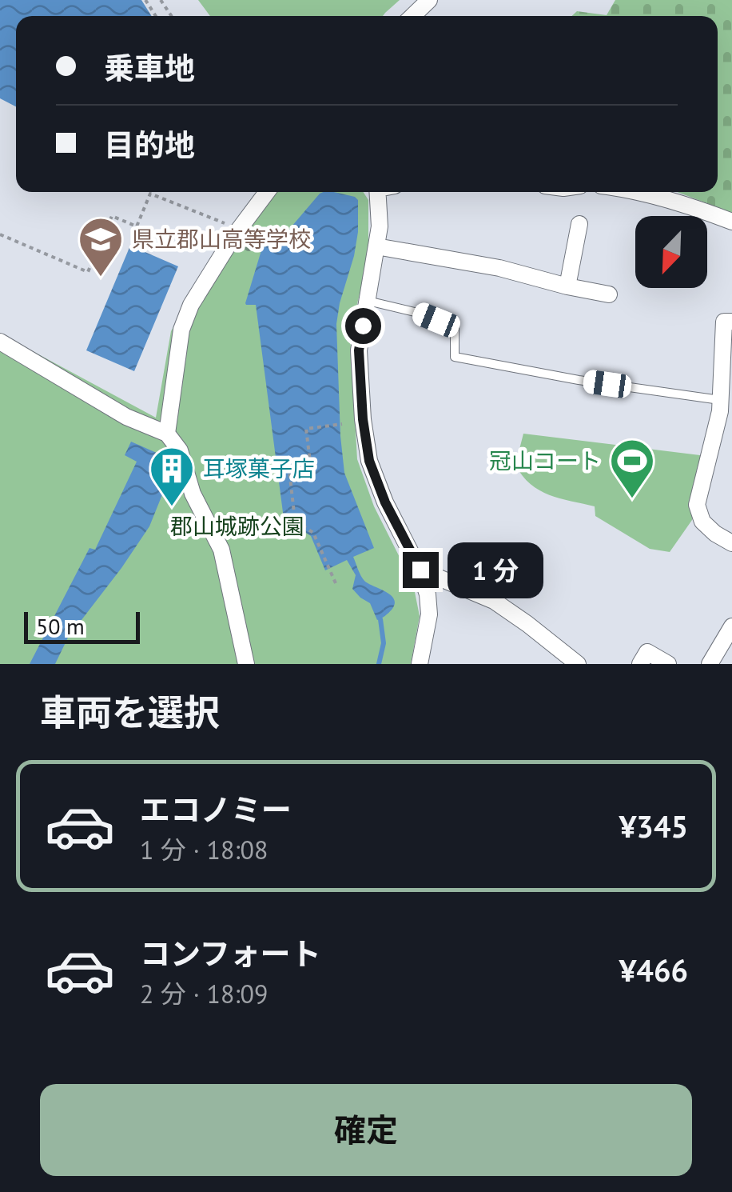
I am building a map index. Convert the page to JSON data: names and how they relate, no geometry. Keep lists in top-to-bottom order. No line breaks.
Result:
{"parks":["郡山城跡公園"],"places":{"school or university":["県立郡山高等学校"],"sports":["冠山コート"],"building":["耳塚菓子店"]},"scale_bar":"50 m","north":"bottom left","page":{"banner":["乗車地","目的地"],"bubble":"1 分","scale":"50 m","heading":"車両を選択","list":[{"name":"エコノミー","note":"1 分 · 18:08","value":"¥345"},{"name":"コンフォート","note":"2 分 · 18:09","value":"¥466"}],"buttons":"確定"}}
